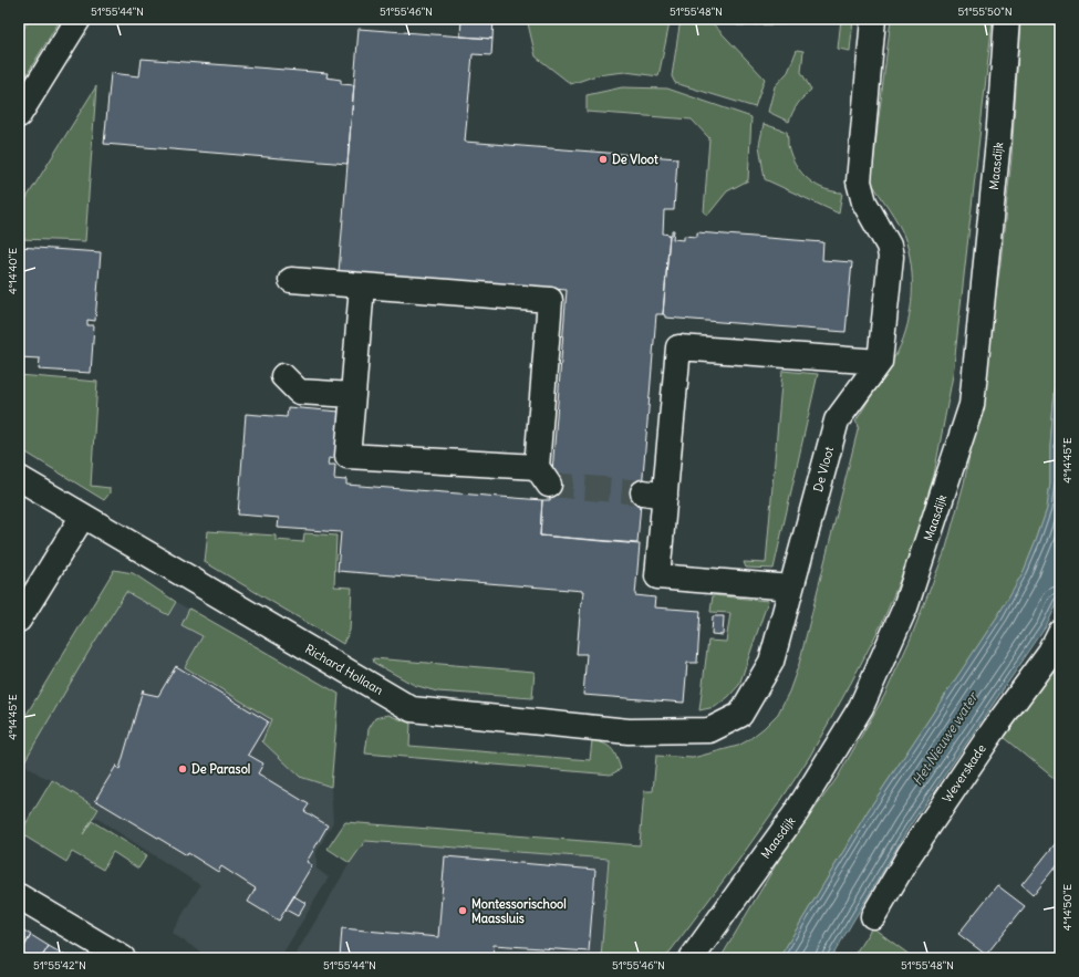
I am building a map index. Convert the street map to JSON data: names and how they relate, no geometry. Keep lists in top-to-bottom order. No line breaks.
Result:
{"streets":{"street":["Maasdijk","De Vloot","Richard Hollaan","Weverskade"]},"crossings":[["De Vloot","Richard Hollaan"]],"water":["Het Nieuwe water"],"places":["De Vloot","De Parasol","Montessorischool Maassluis"],"coordinates":["51°55'44\"N","51°55'46\"N","51°55'48\"N","51°55'50\"N","4°14'40\"E","4°14'45\"E","4°14'50\"E","51°55'42\"N"]}
